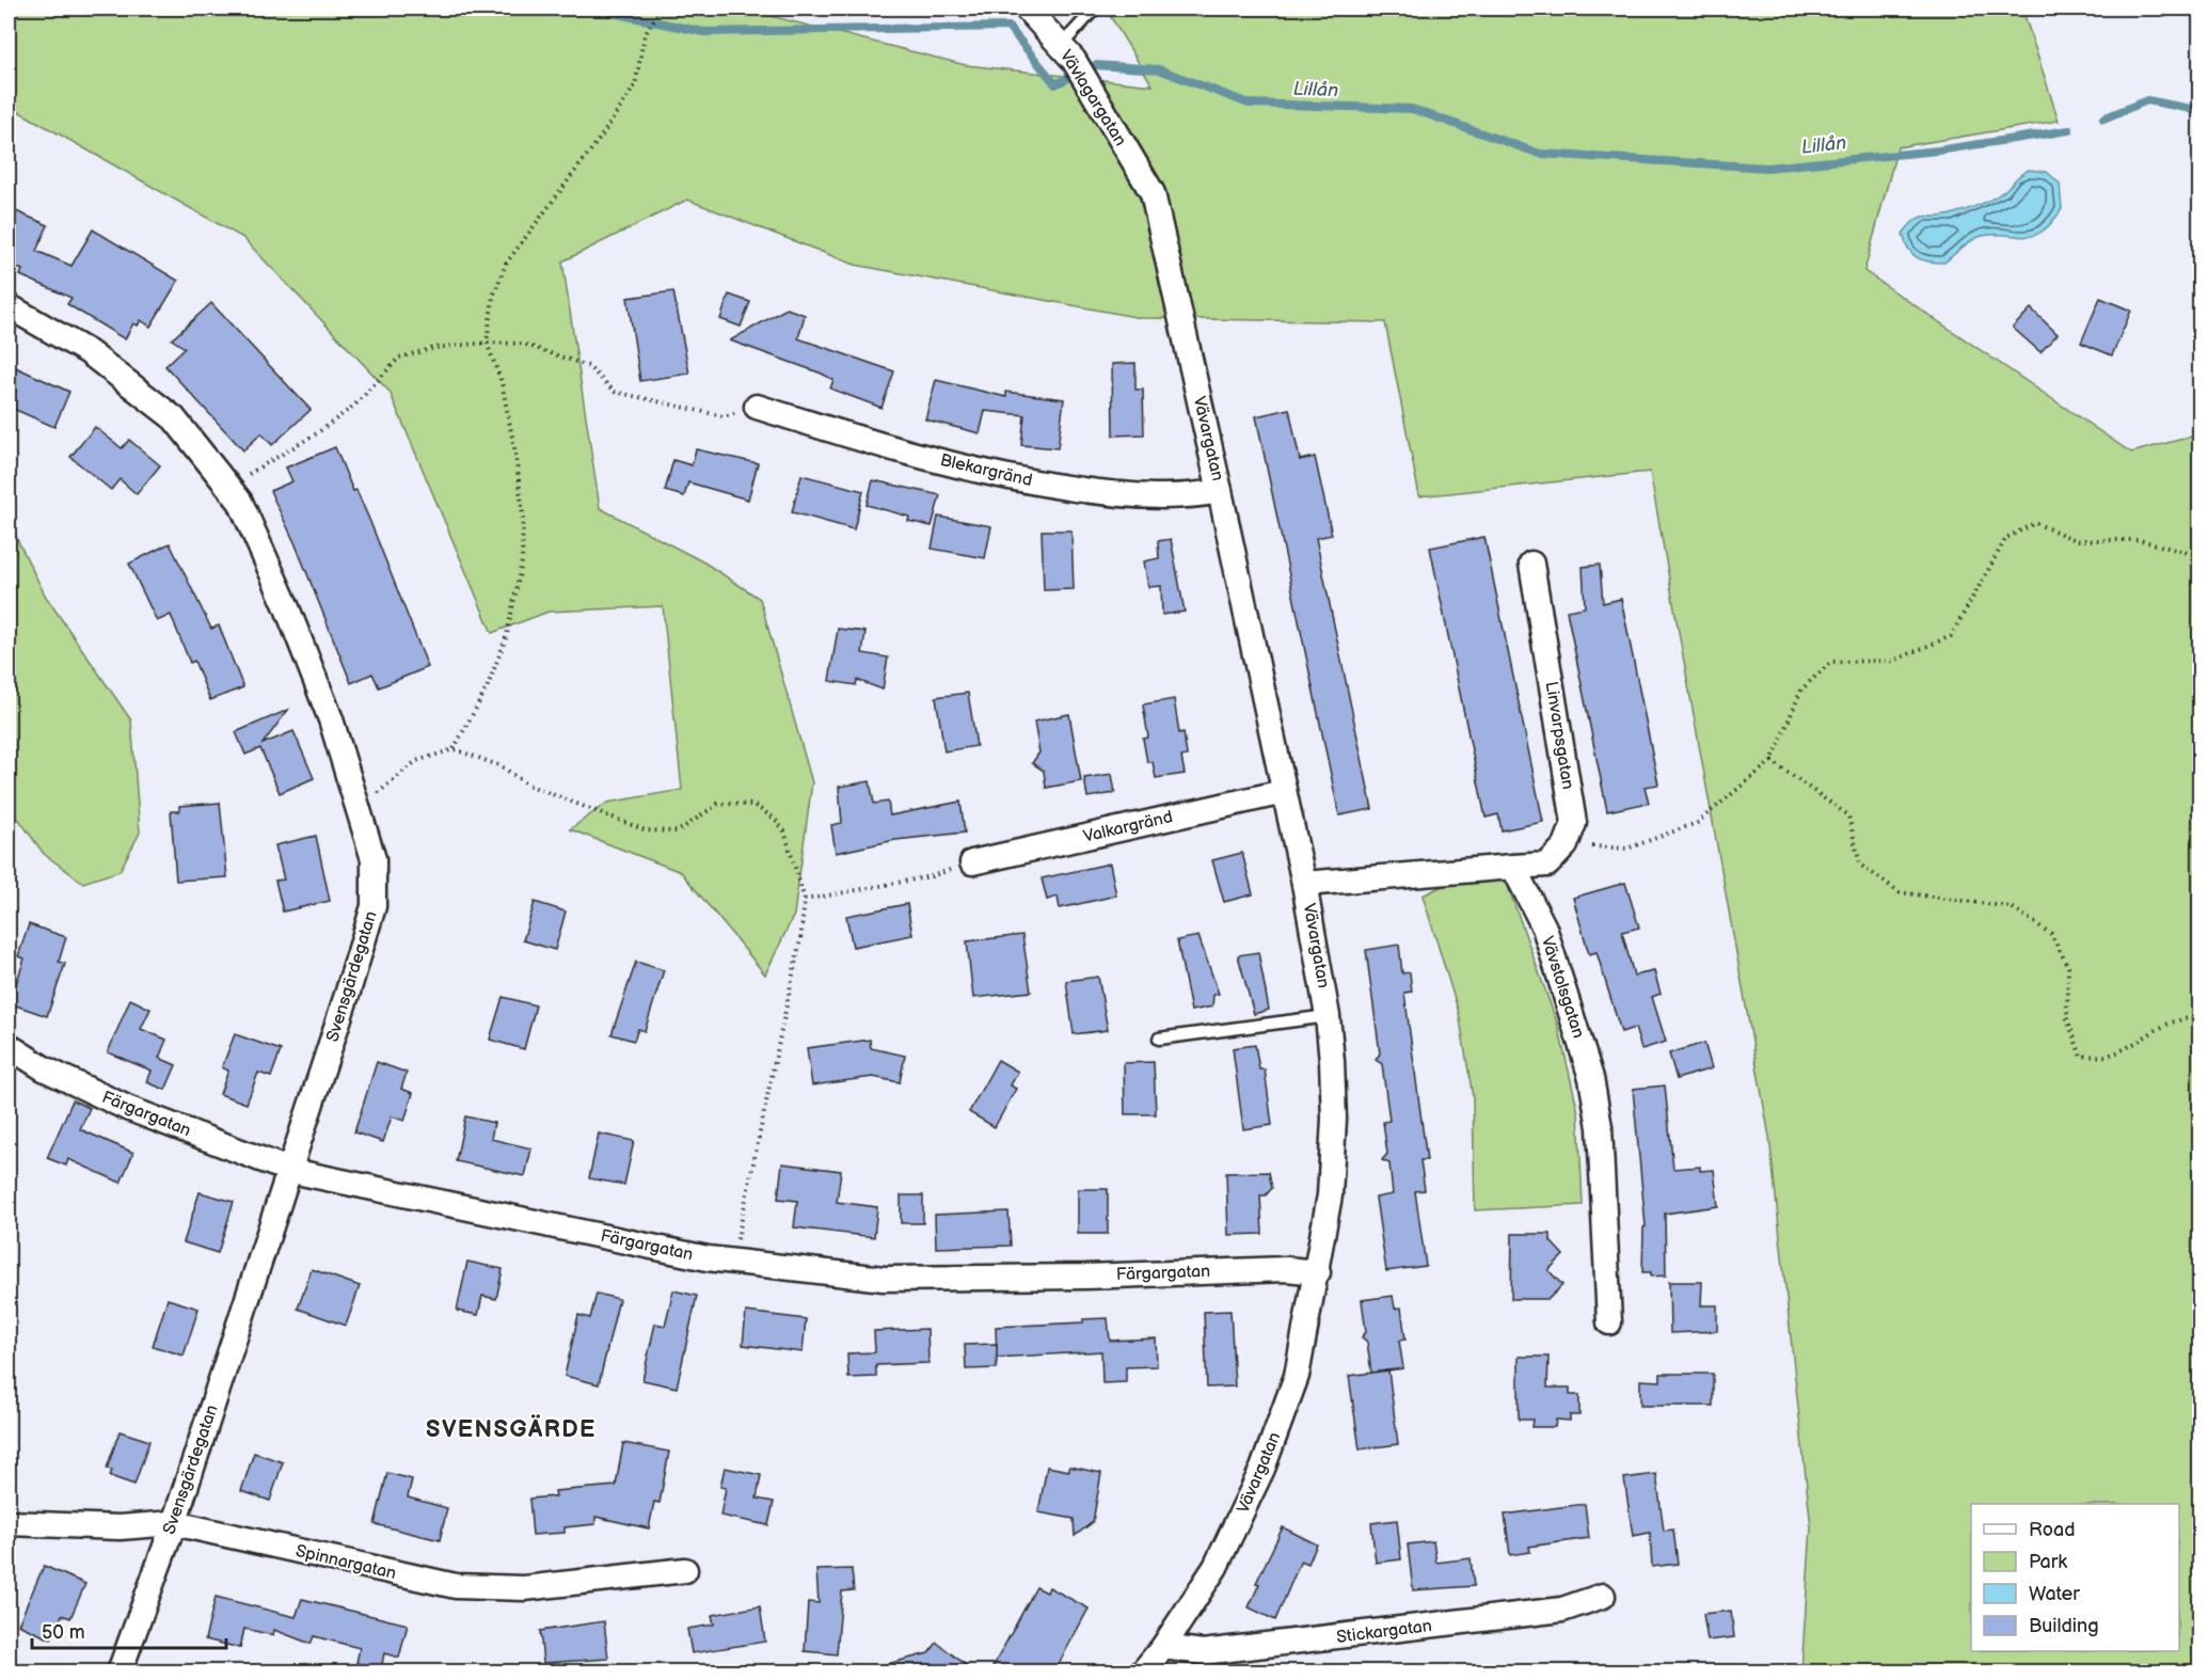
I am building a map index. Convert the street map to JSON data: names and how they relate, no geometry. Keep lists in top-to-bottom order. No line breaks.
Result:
{"streets":{"street":["Vävlagargatan","Vävargatan","Blekargränd","Linvarpsgatan","Valkargränd","Svensgärdegatan","Vävstolsgatan","Färgargatan","Spinnargatan","Stickargatan"]},"crossings":[["Vävlagargatan","Vävargatan"],["Vävargatan","Blekargränd"],["Vävargatan","Valkargränd"],["Vävargatan","Färgargatan"],["Vävargatan","Stickargatan"],["Svensgärdegatan","Färgargatan"],["Svensgärdegatan","Spinnargatan"]],"districts":["SVENSGÄRDE"],"water":["Lillån"],"legend":["Road","Park","Water","Building"],"scale_bar":"50 m"}
